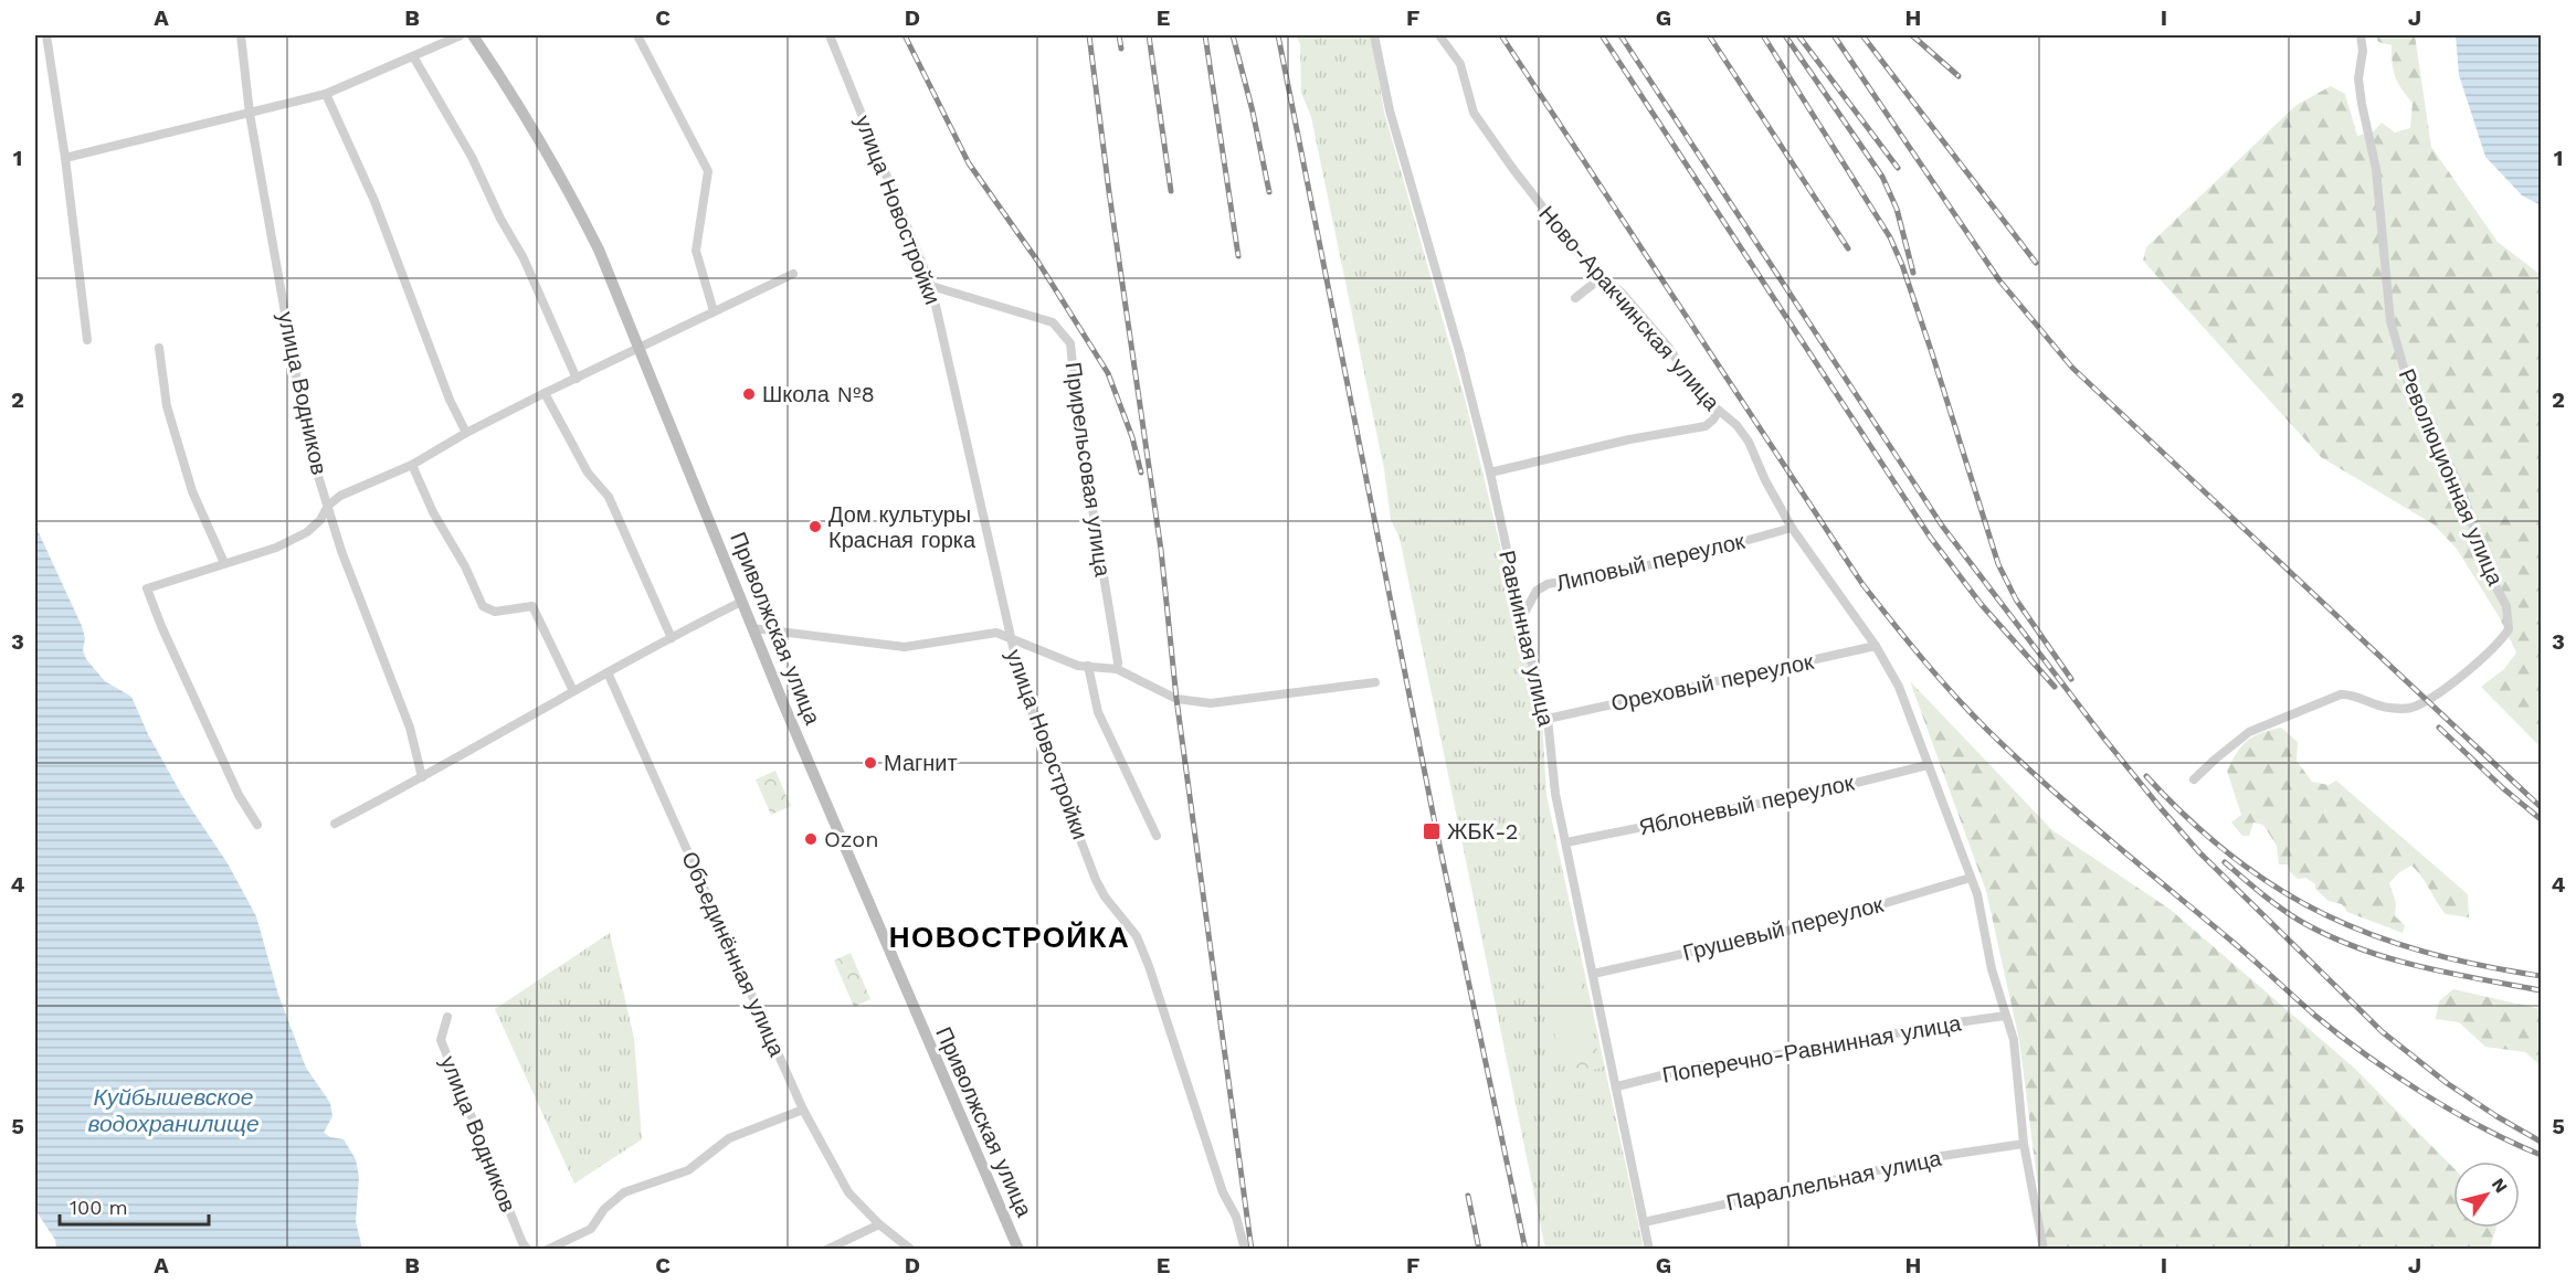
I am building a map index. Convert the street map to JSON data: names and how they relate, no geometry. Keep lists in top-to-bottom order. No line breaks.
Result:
{"streets":{"main road":["Приволжская улица"],"street":["улица Новостройки","Ново-Аракчинская улица","улица Водников","Прирельсовая улица","Революционная улица","Липовый переулок","Равнинная улица","Ореховый переулок","Яблоневый переулок","Грушевый переулок","Объединённая улица","Поперечно-Равнинная улица","Параллельная улица"]},"crossings":[["улица Новостройки","Прирельсовая улица"],["Ново-Аракчинская улица","Липовый переулок"],["Ново-Аракчинская улица","Ореховый переулок"],["Ново-Аракчинская улица","Яблоневый переулок"],["Ново-Аракчинская улица","Грушевый переулок"],["Ново-Аракчинская улица","Поперечно-Равнинная улица"],["Ново-Аракчинская улица","Параллельная улица"],["Липовый переулок","Равнинная улица"],["Равнинная улица","Ореховый переулок"],["Равнинная улица","Яблоневый переулок"],["Равнинная улица","Грушевый переулок"],["Равнинная улица","Поперечно-Равнинная улица"],["Равнинная улица","Параллельная улица"]],"districts":["НОВОСТРОЙКА"],"water":["Куйбышевское водохранилище"],"places":{"other":["Школа №8","Дом культуры Красная горка","Магнит","Ozon"],"transit":["ЖБК-2"]},"scale_bar":"100 m","north":"top right","grid":{"columns":["A","B","C","D","E","F","G","H","I","J"],"rows":["1","2","3","4","5"]}}
